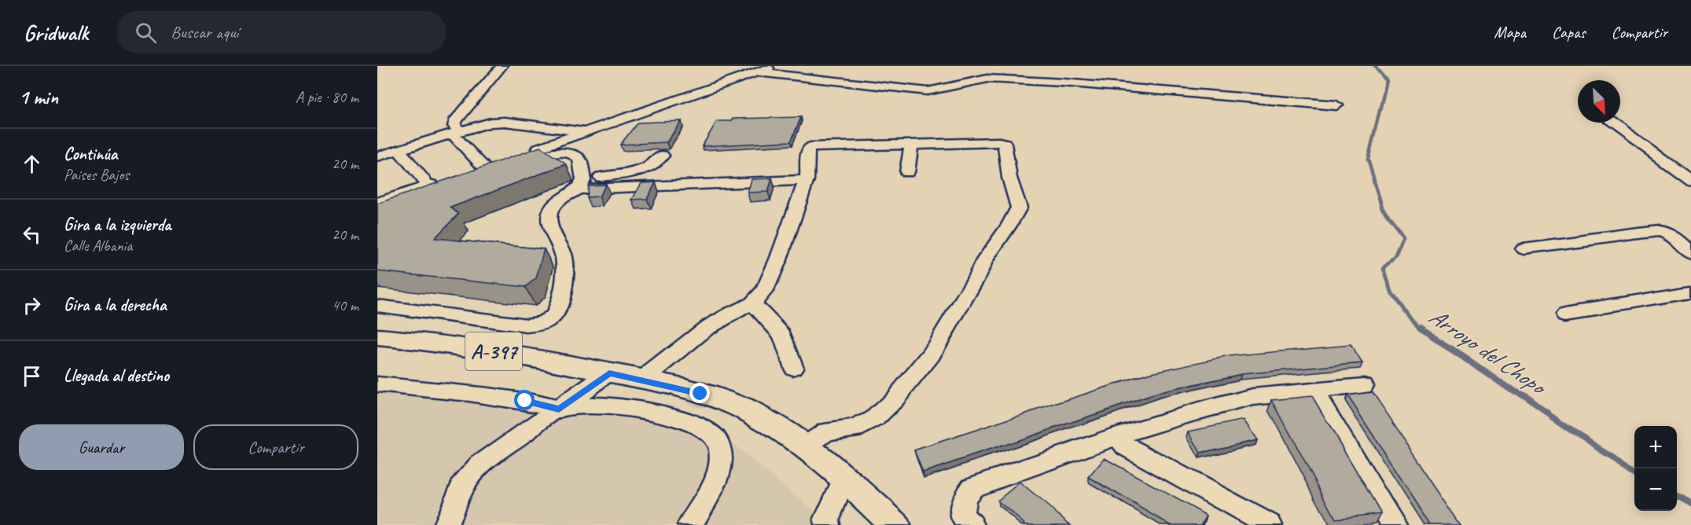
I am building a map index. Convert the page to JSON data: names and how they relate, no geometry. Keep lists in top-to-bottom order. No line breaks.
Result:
{"streets":{"main road":["A-397"]},"water":["Arroyo del Chopo"],"north":"bottom right","page":{"header":"Gridwalk","search":"Buscar aquí","nav":["Mapa","Capas","Compartir"],"heading":["1 min","A pie · 80 m"],"list":[["Continúa","Paises Bajos","20 m"],["Gira a la izquierda","Calle Albania","20 m"],["Gira a la derecha","40 m"],"Llegada al destino"],"buttons":["Guardar","Compartir"],"map_buttons":["+","−"]}}
